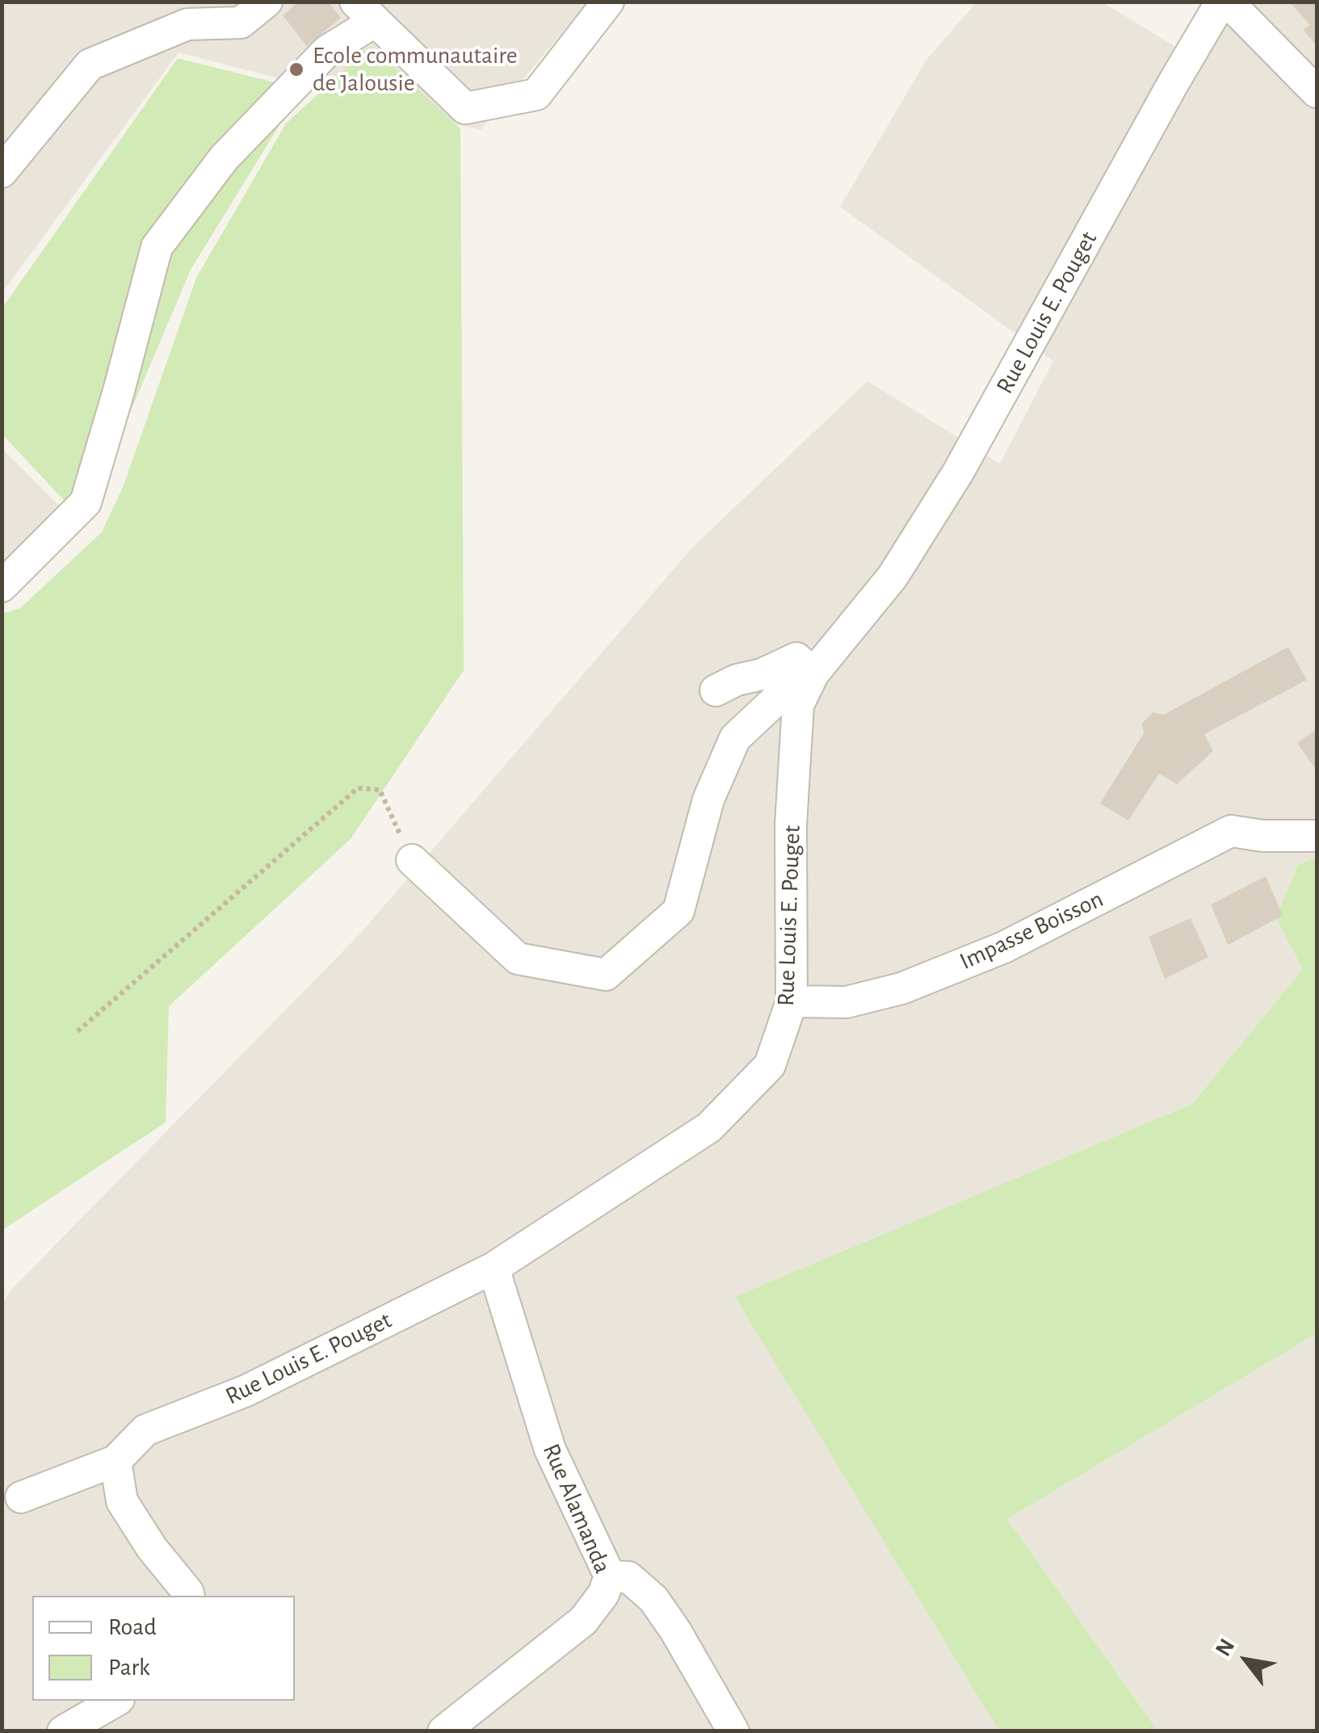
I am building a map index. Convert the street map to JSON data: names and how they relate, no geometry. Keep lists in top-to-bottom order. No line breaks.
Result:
{"streets":{"street":["Rue Louis E. Pouget","Impasse Boisson","Rue Alamanda"]},"crossings":[["Rue Louis E. Pouget","Impasse Boisson"],["Rue Louis E. Pouget","Rue Alamanda"]],"places":["Ecole communautaire de Jalousie"],"legend":["Road","Park"],"north":"top left"}
